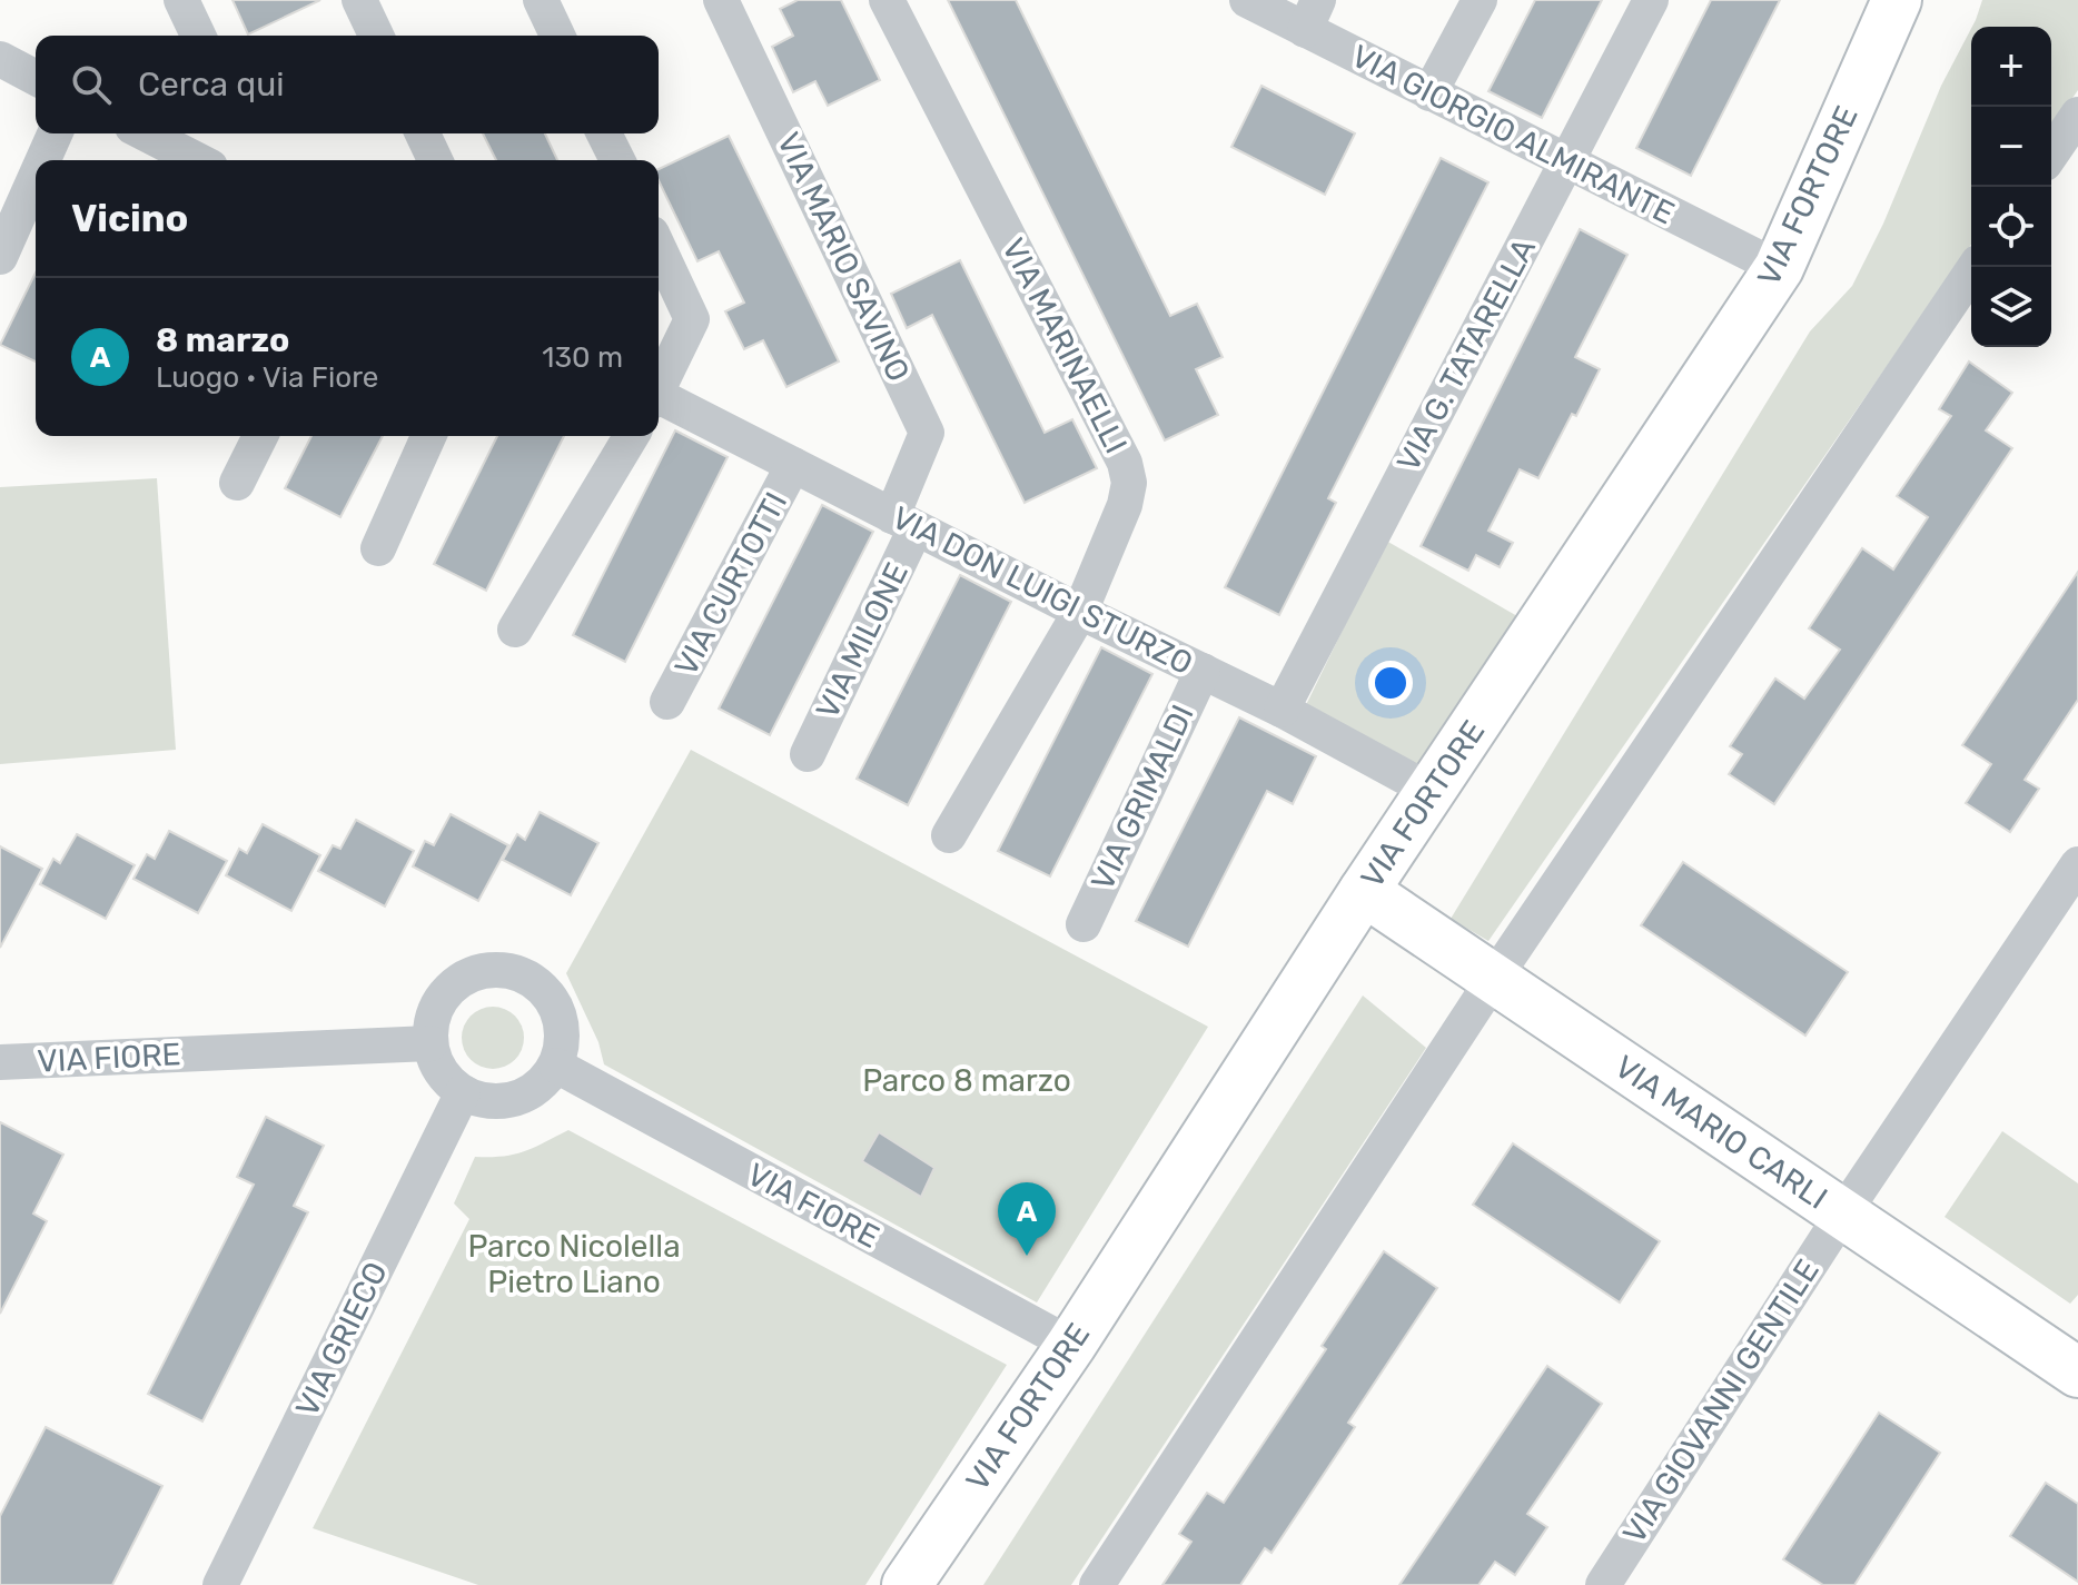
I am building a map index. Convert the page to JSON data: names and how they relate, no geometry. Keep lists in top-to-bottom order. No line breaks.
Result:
{"streets":{"street":["VIA GIORGIO ALMIRANTE","VIA FORTORE","VIA MARIO SAVINO","VIA MARINAELLI","VIA G. TATARELLA","VIA CURTOTTI","VIA DON LUIGI STURZO","VIA MILONE","VIA GRIMALDI","VIA FIORE","VIA MARIO CARLI","VIA GRIECO","VIA GIOVANNI GENTILE"]},"crossings":[["VIA GIORGIO ALMIRANTE","VIA FORTORE"],["VIA GIORGIO ALMIRANTE","VIA G. TATARELLA"],["VIA FORTORE","VIA DON LUIGI STURZO"],["VIA FORTORE","VIA FIORE"],["VIA FORTORE","VIA MARIO CARLI"],["VIA MARIO SAVINO","VIA DON LUIGI STURZO"],["VIA MARIO SAVINO","VIA MILONE"],["VIA MARINAELLI","VIA DON LUIGI STURZO"],["VIA G. TATARELLA","VIA DON LUIGI STURZO"],["VIA CURTOTTI","VIA DON LUIGI STURZO"],["VIA DON LUIGI STURZO","VIA MILONE"],["VIA DON LUIGI STURZO","VIA GRIMALDI"],["VIA FIORE","VIA GRIECO"],["VIA MARIO CARLI","VIA GIOVANNI GENTILE"]],"parks":["Parco 8 marzo","Parco Nicolella Pietro Liano"],"page":{"map_buttons":["+","−"],"search":"Cerca qui","heading":"Vicino","list":[{"mark":"A","name":"8 marzo","note":"Luogo · Via Fiore","value":"130 m"}],"pins":"A"}}
